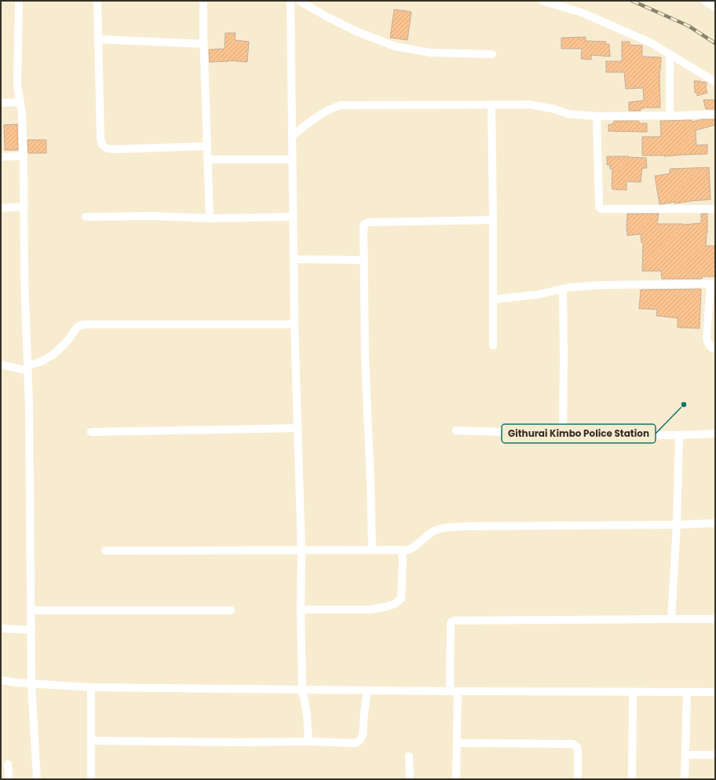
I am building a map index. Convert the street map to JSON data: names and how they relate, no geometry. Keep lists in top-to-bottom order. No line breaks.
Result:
{"places":["Githurai Kimbo Police Station"]}
